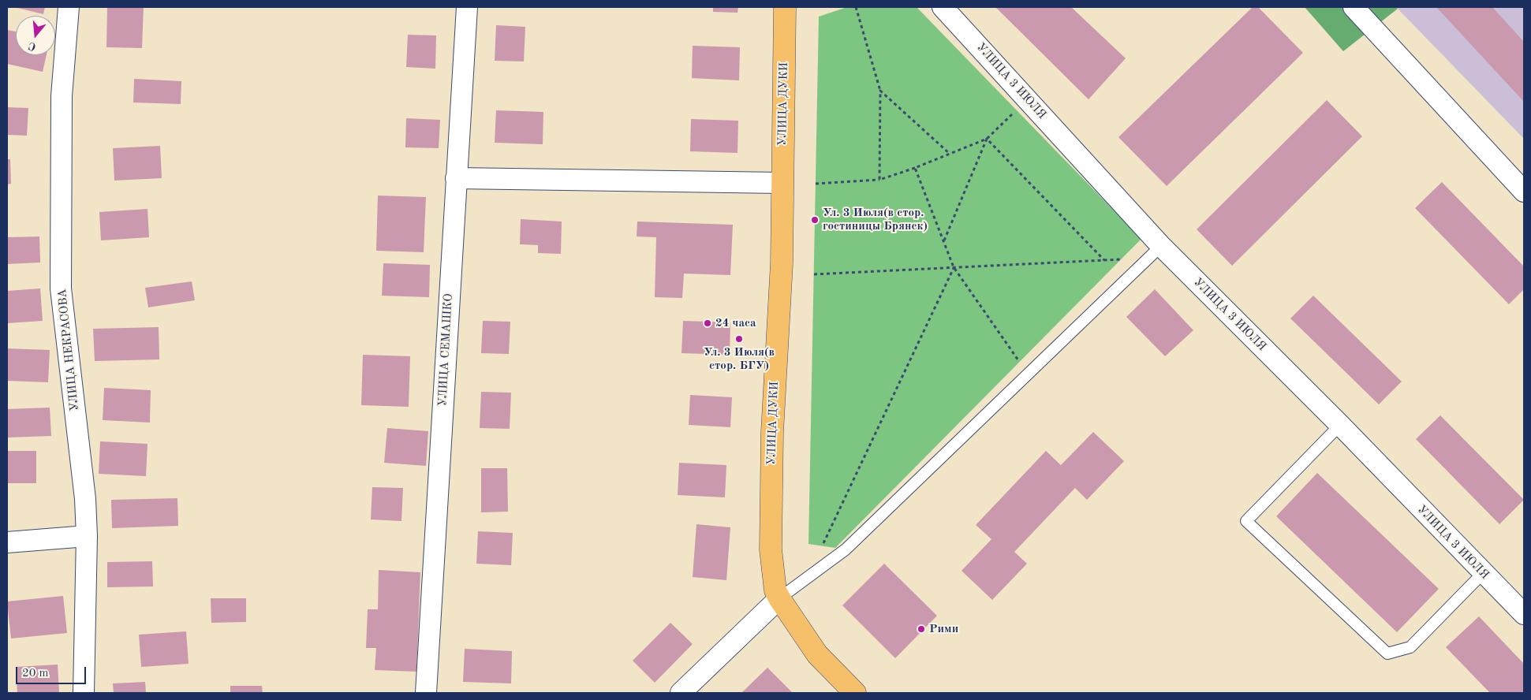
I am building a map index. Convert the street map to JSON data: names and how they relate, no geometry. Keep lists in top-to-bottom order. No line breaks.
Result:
{"streets":{"main road":["УЛИЦА ДУКИ"],"street":["УЛИЦА 3 ИЮЛЯ","УЛИЦА НЕКРАСОВА","УЛИЦА СЕМАШКО"]},"places":["Ул. 3 Июля(в стор. гостиницы Брянск)","24 часа","Ул. 3 Июля(в стор. БГУ)","Рими"],"scale_bar":"20 m","north":"bottom"}
